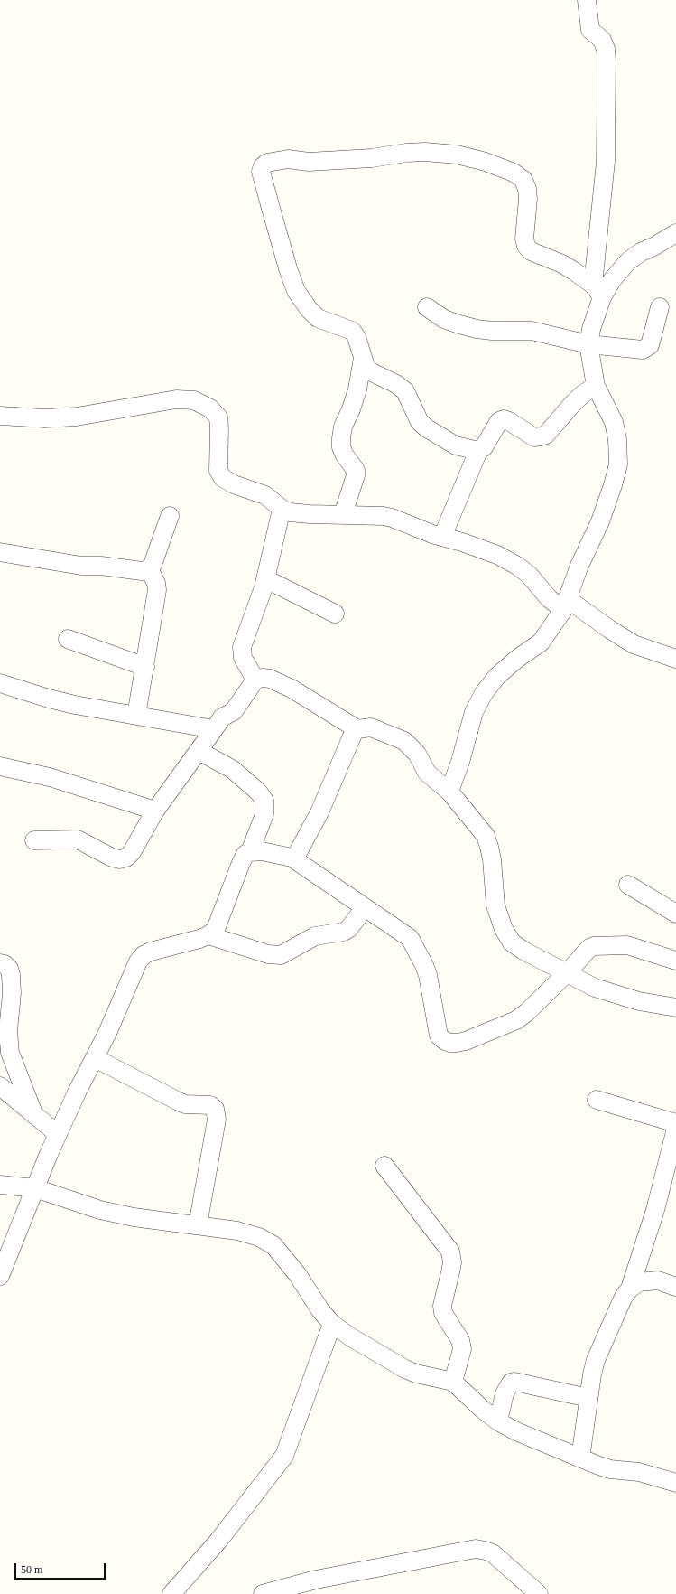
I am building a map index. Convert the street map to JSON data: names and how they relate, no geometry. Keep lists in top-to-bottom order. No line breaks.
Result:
{"scale_bar":"50 m"}
